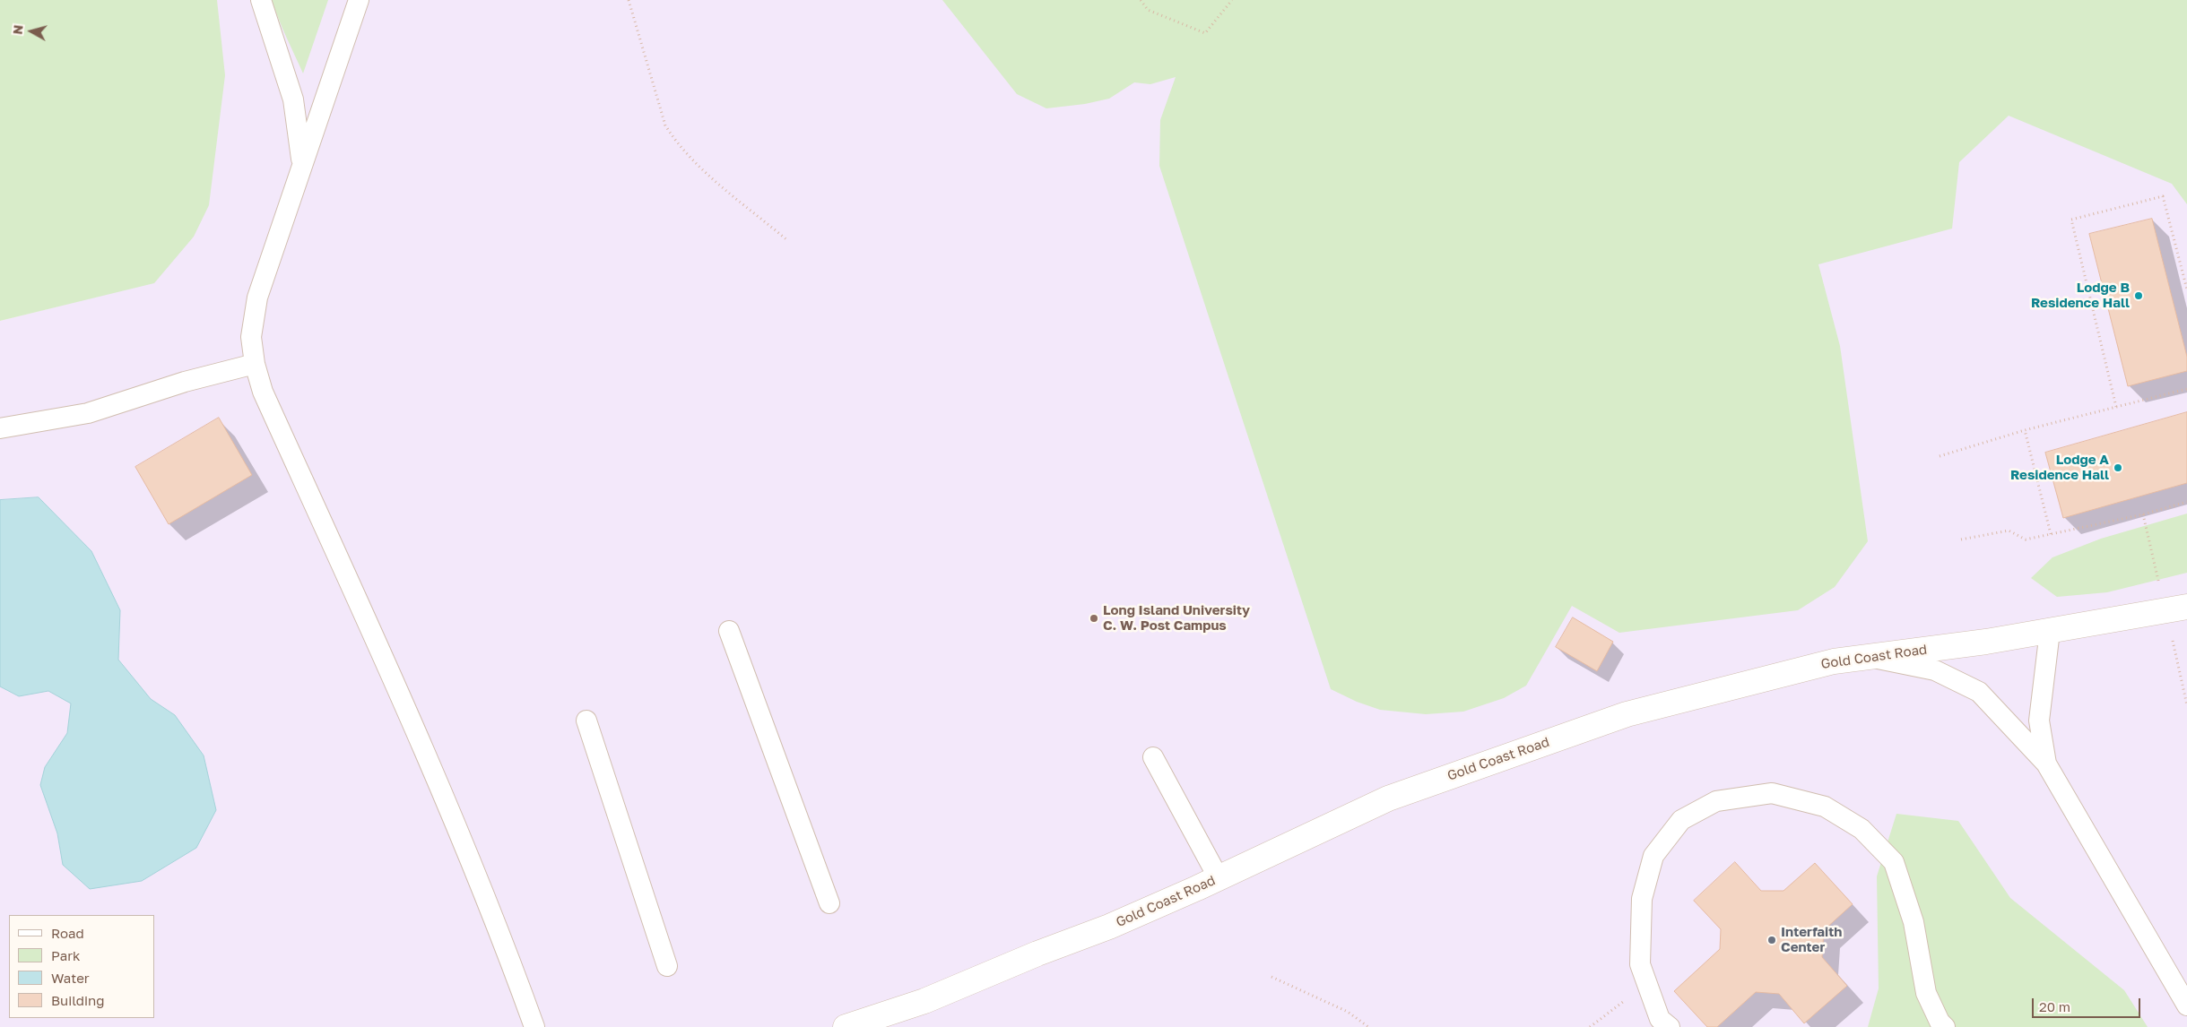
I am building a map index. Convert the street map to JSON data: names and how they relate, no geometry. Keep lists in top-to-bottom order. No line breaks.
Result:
{"streets":{"street":["Gold Coast Road"]},"places":["Lodge B Residence Hall","Lodge A Residence Hall","Long Island University C. W. Post Campus","Interfaith Center"],"legend":["Road","Park","Water","Building"],"scale_bar":"20 m","north":"left"}
